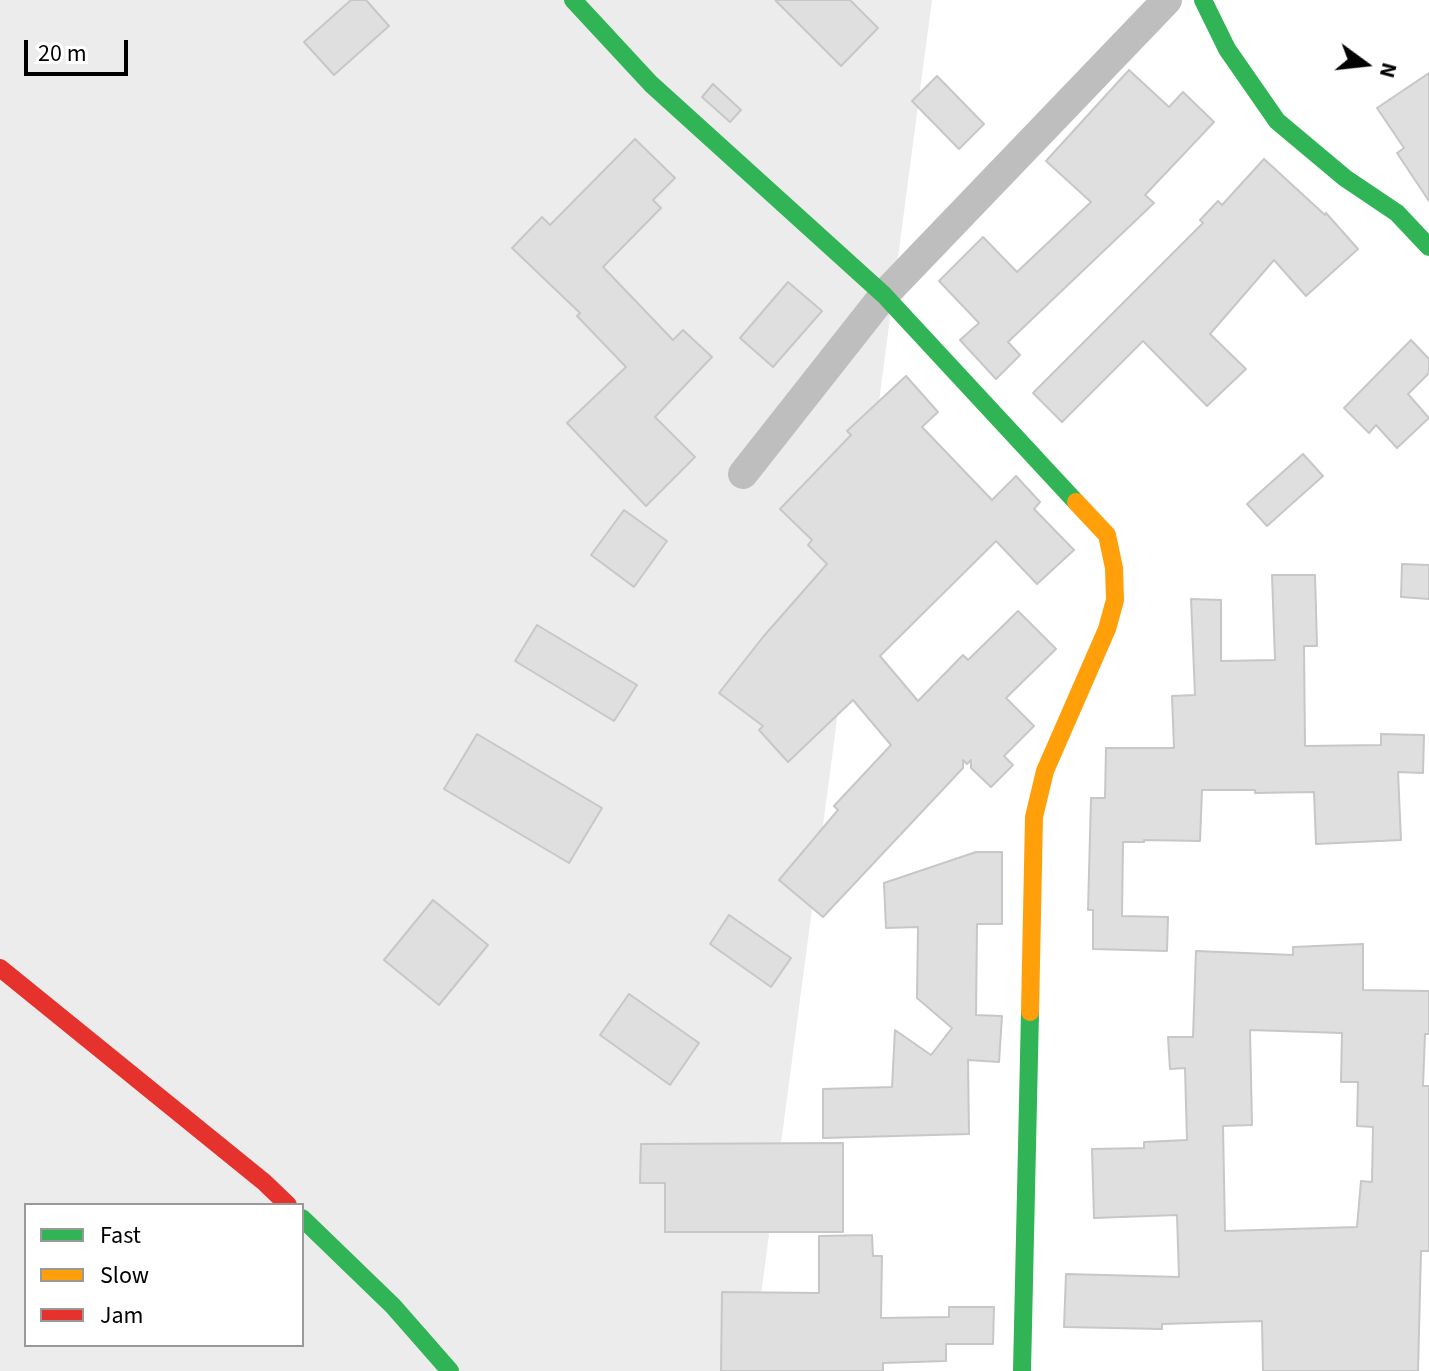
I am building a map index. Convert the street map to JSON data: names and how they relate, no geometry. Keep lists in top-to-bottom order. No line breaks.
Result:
{"legend":["Fast","Slow","Jam"],"scale_bar":"20 m","north":"right"}
